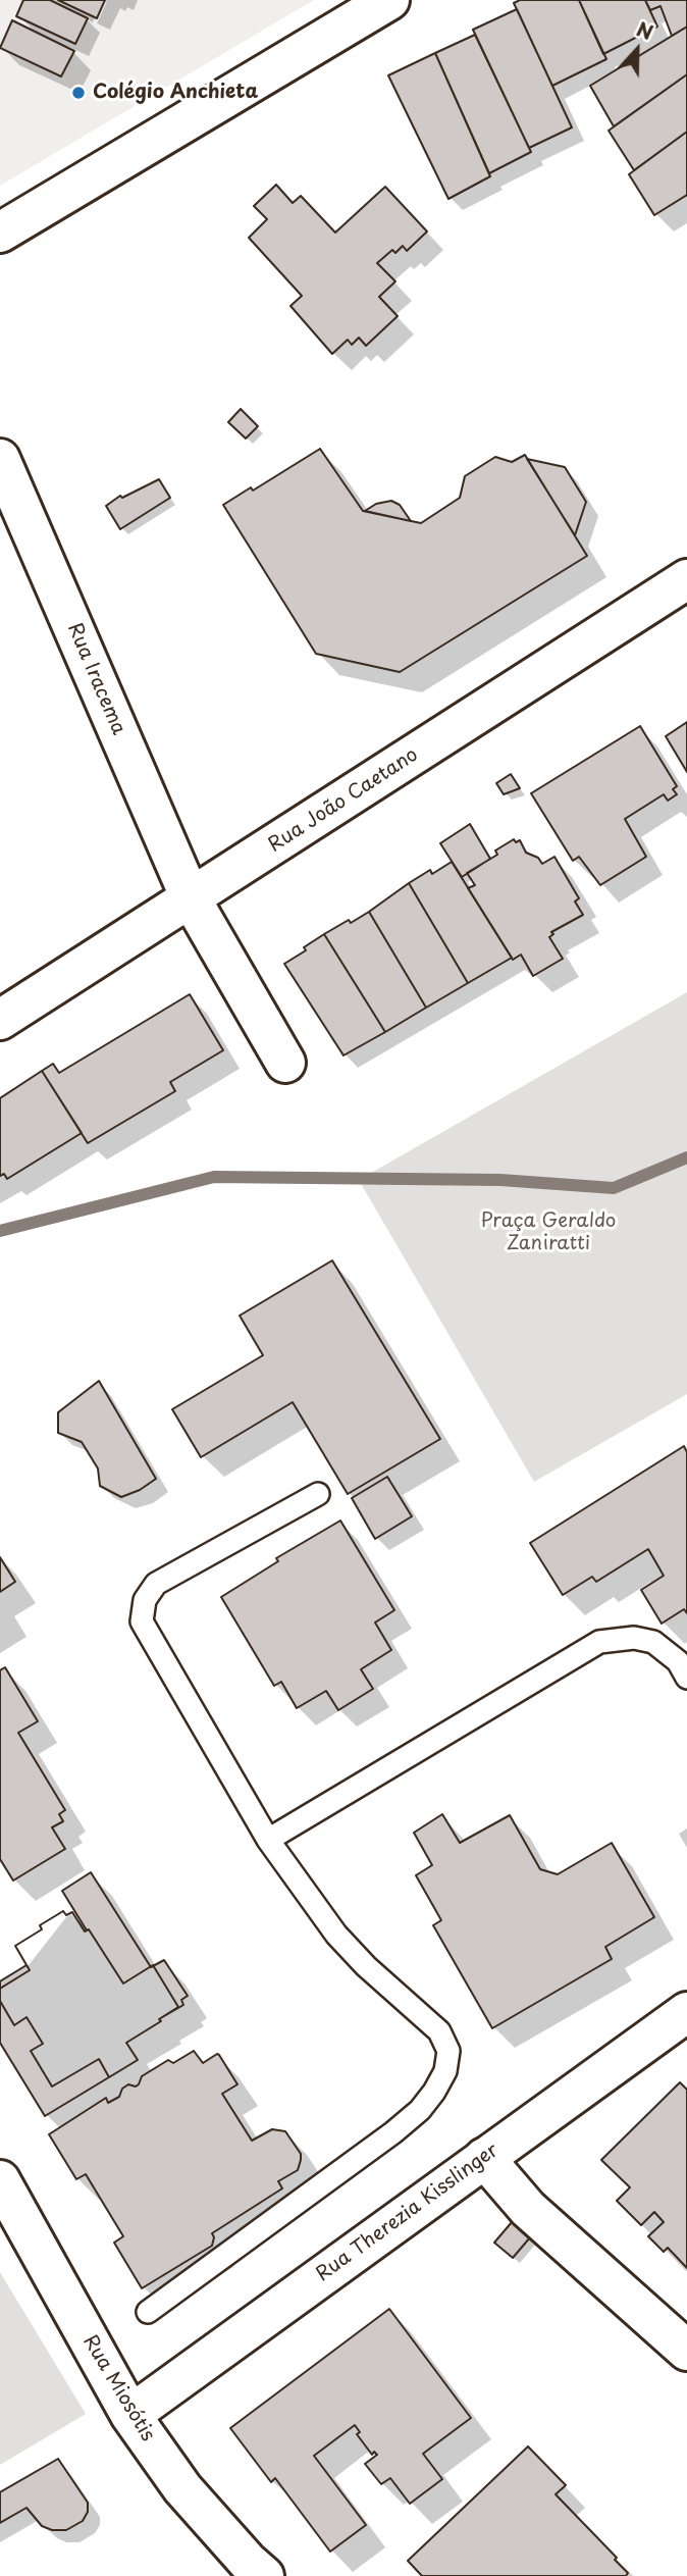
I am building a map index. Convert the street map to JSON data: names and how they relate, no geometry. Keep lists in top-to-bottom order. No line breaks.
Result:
{"streets":{"street":["Rua Iracema","Rua João Caetano","Rua Therezia Kisslinger","Rua Miosótis"]},"crossings":[["Rua Iracema","Rua João Caetano"],["Rua Therezia Kisslinger","Rua Miosótis"]],"parks":["Praça Geraldo Zaniratti"],"places":["Colégio Anchieta"],"north":"top"}
